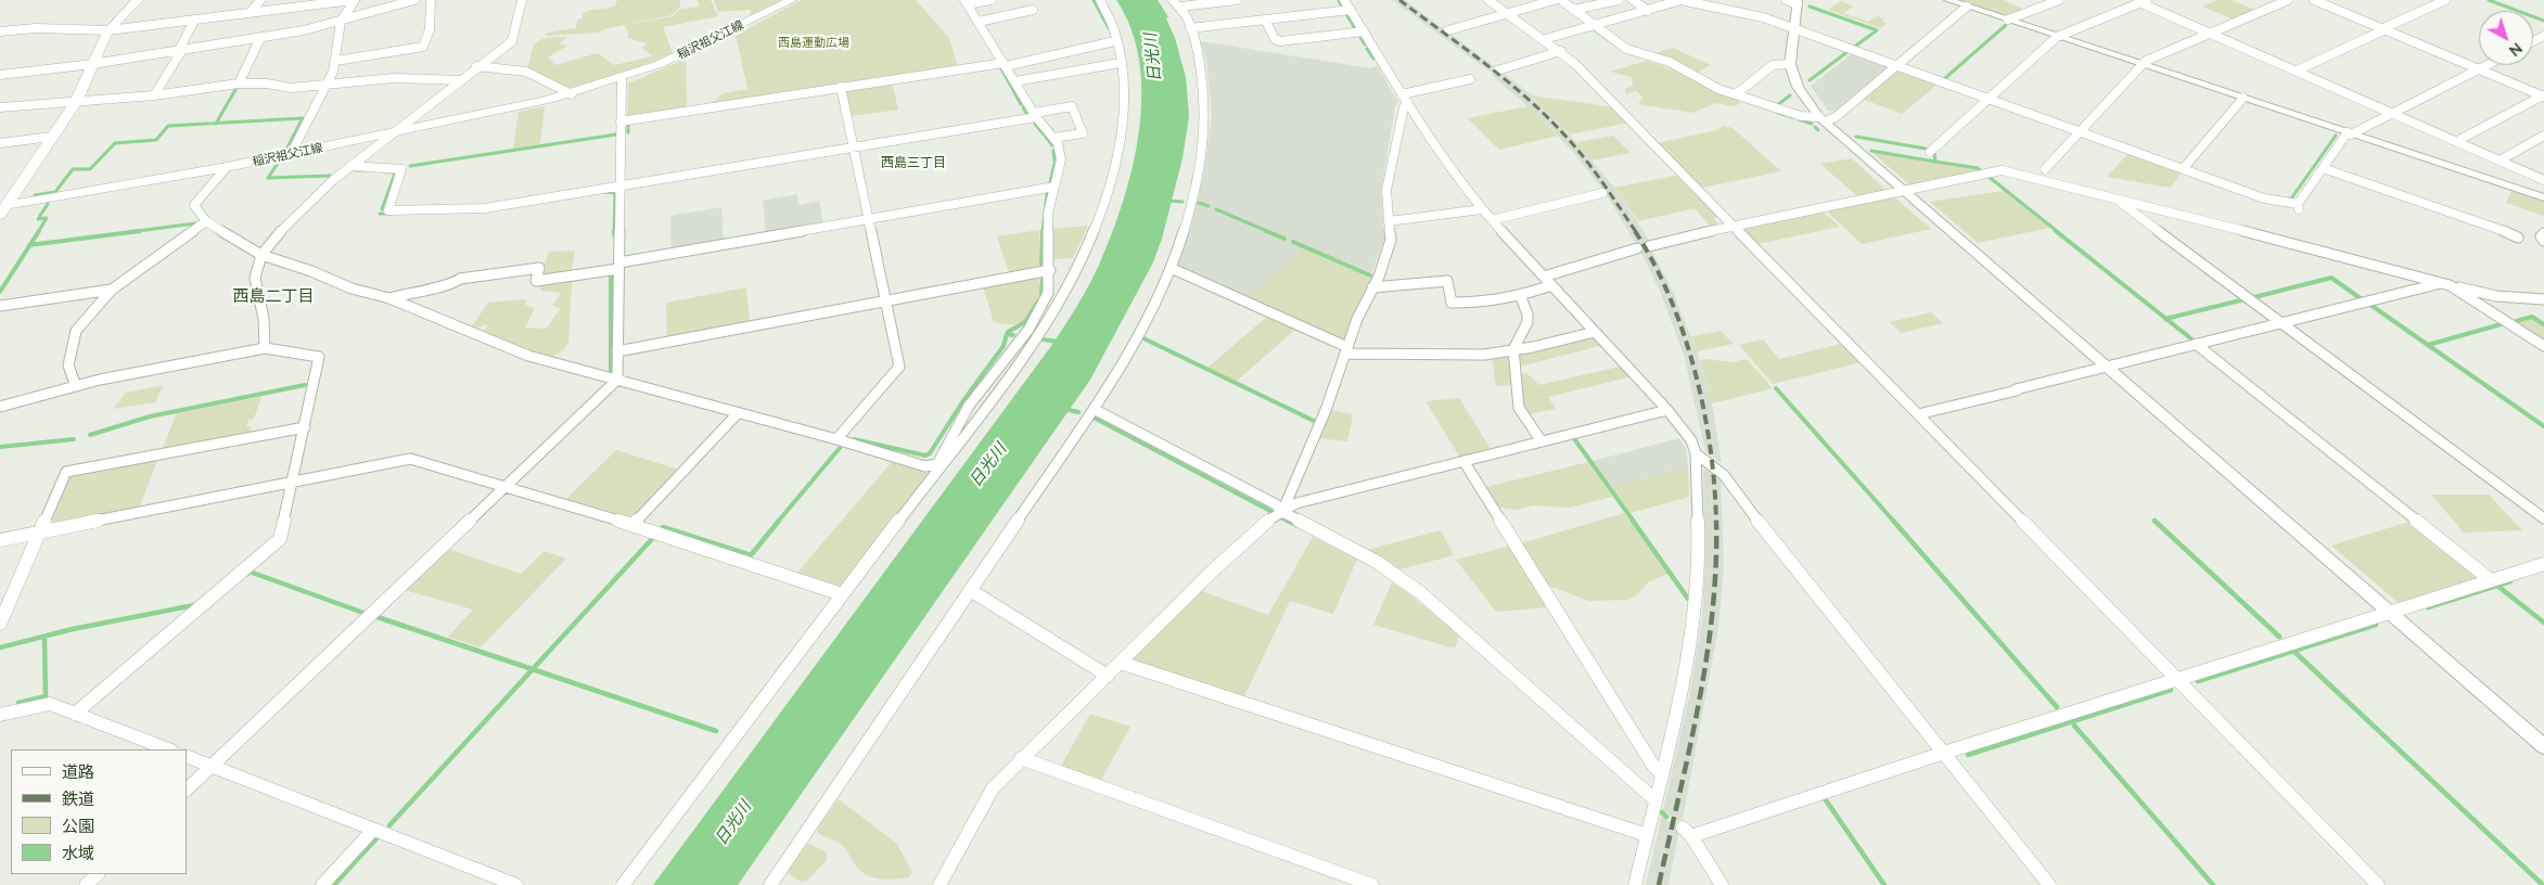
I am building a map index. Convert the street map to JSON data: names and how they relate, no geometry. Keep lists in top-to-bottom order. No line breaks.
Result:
{"streets":{"main road":["稲沢祖父江線"]},"districts":["西島三丁目","西島二丁目"],"water":["日光川"],"parks":["西島運動広場"],"legend":["道路","鉄道","公園","水域"],"north":"bottom right"}
